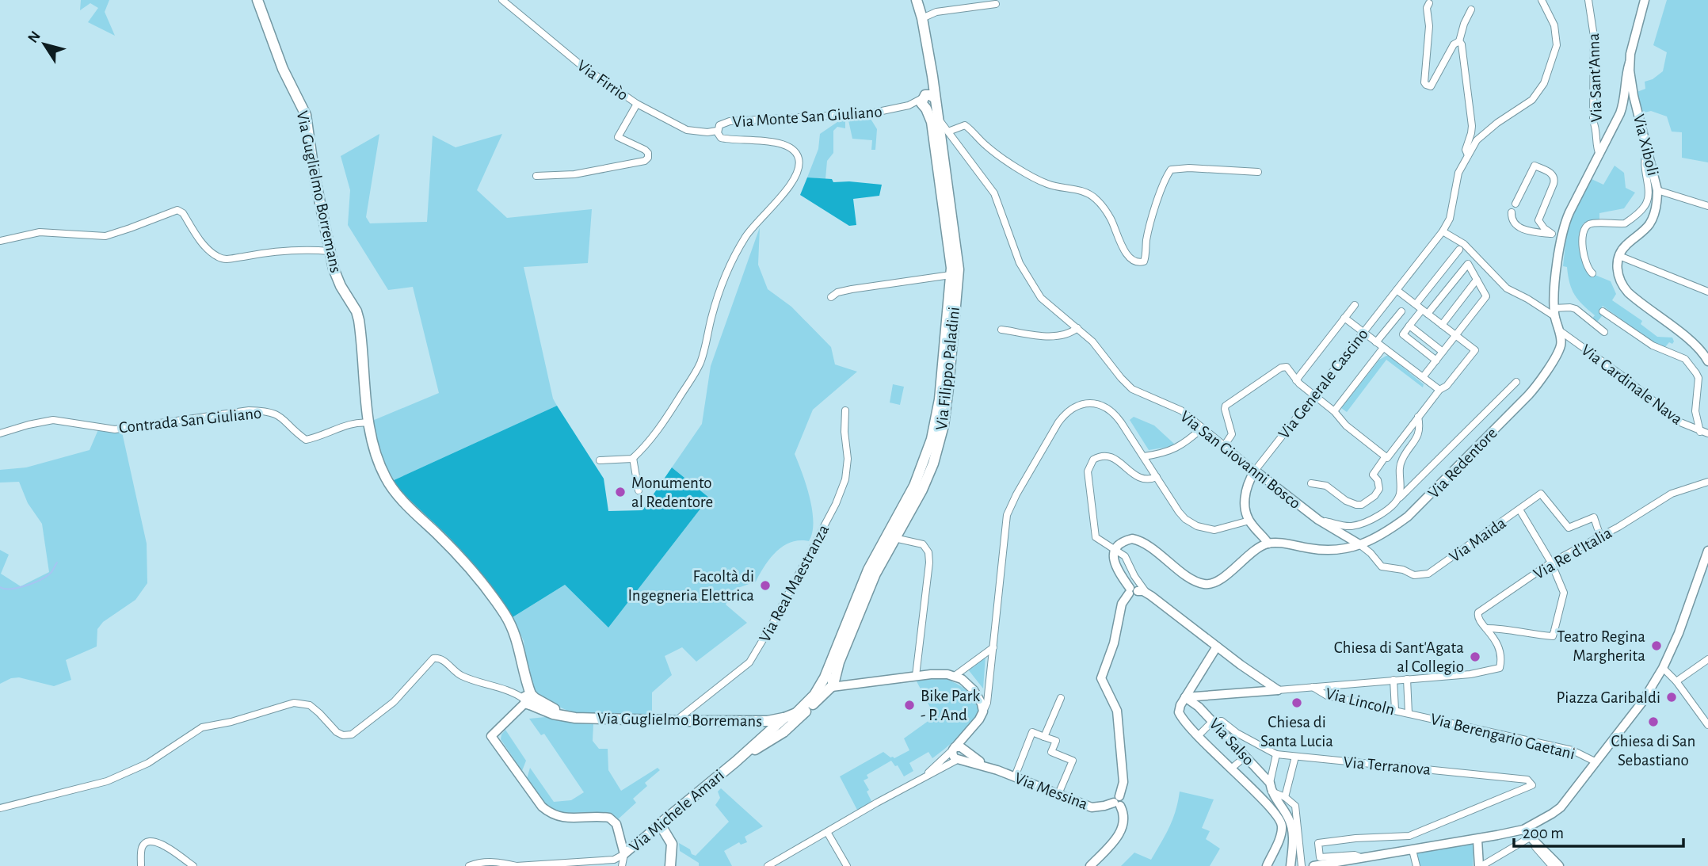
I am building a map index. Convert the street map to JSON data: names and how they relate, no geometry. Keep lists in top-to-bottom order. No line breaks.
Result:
{"streets":{"main road":["Via Guglielmo Borremans","Via Filippo Paladini","Via Michele Amari"],"street":["Via Sant'Anna","Via Firrìo","Via Monte San Giuliano","Via Xiboli","Via Generale Cascino","Via Cardinale Nava","Contrada San Giuliano","Via San Giovanni Bosco","Via Redentore","Via Maida","Via Re d'Italia","Via Real Maestranza","Via Lincoln","Via Berengario Gaetani","Via Salso","Via Terranova","Via Messina"]},"crossings":[["Via Sant'Anna","Via Redentore"],["Via Firrìo","Via Monte San Giuliano"],["Via Monte San Giuliano","Via Filippo Paladini"],["Via Xiboli","Via Redentore"],["Via Guglielmo Borremans","Contrada San Giuliano"],["Via Guglielmo Borremans","Via Real Maestranza"],["Via Filippo Paladini","Via San Giovanni Bosco"],["Via Generale Cascino","Via San Giovanni Bosco"],["Via Cardinale Nava","Via Redentore"],["Via San Giovanni Bosco","Via Redentore"],["Via San Giovanni Bosco","Via Maida"],["Via Redentore","Via Maida"],["Via Maida","Via Re d'Italia"],["Via Lincoln","Via Berengario Gaetani"],["Via Salso","Via Terranova"]],"places":["Monumento al Redentore","Facoltà di Ingegneria Elettrica","Teatro Regina Margherita","Chiesa di Sant'Agata al Collegio","Piazza Garibaldi","Chiesa di Santa Lucia","Bike Park - P. And","Chiesa di San Sebastiano"],"scale_bar":"200 m","north":"top left"}
